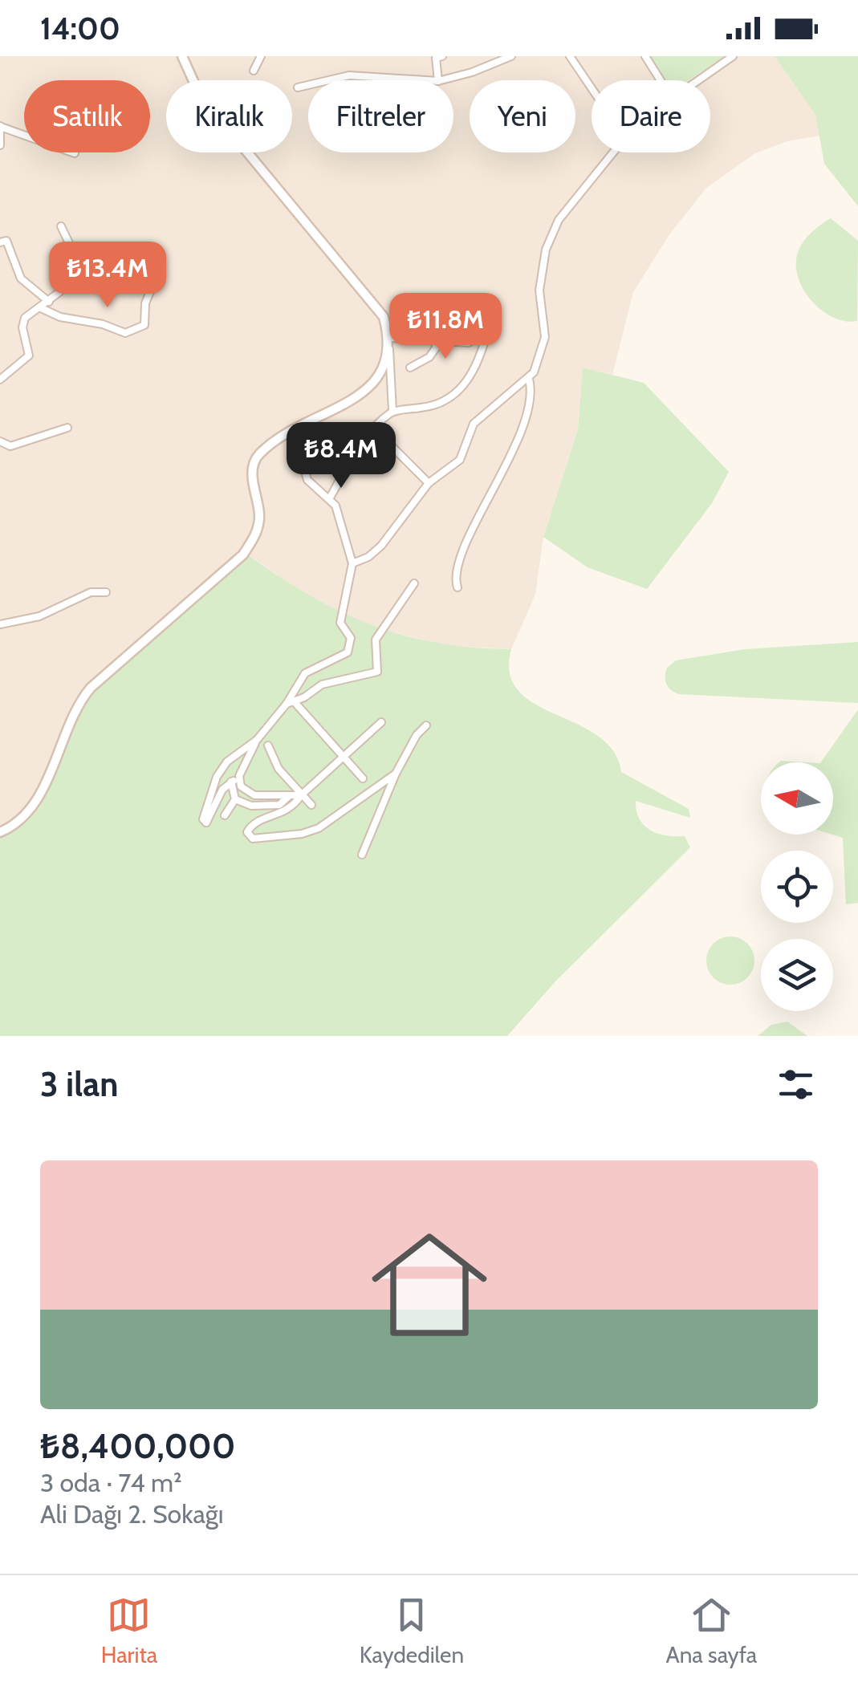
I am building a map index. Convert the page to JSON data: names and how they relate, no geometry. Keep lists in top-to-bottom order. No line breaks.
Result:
{"north":"left","page":{"status":"14:00","chip":["Satılık","Kiralık","Filtreler","Yeni","Daire"],"price":["₺13.4M","₺11.8M","₺8.4M"],"heading":"3 ilan","list":[{"name":"₺8,400,000","note":"3 oda · 74 m² · Ali Dağı 2. Sokağı"}],"tabs":["Harita","Kaydedilen","Ana sayfa"]}}
